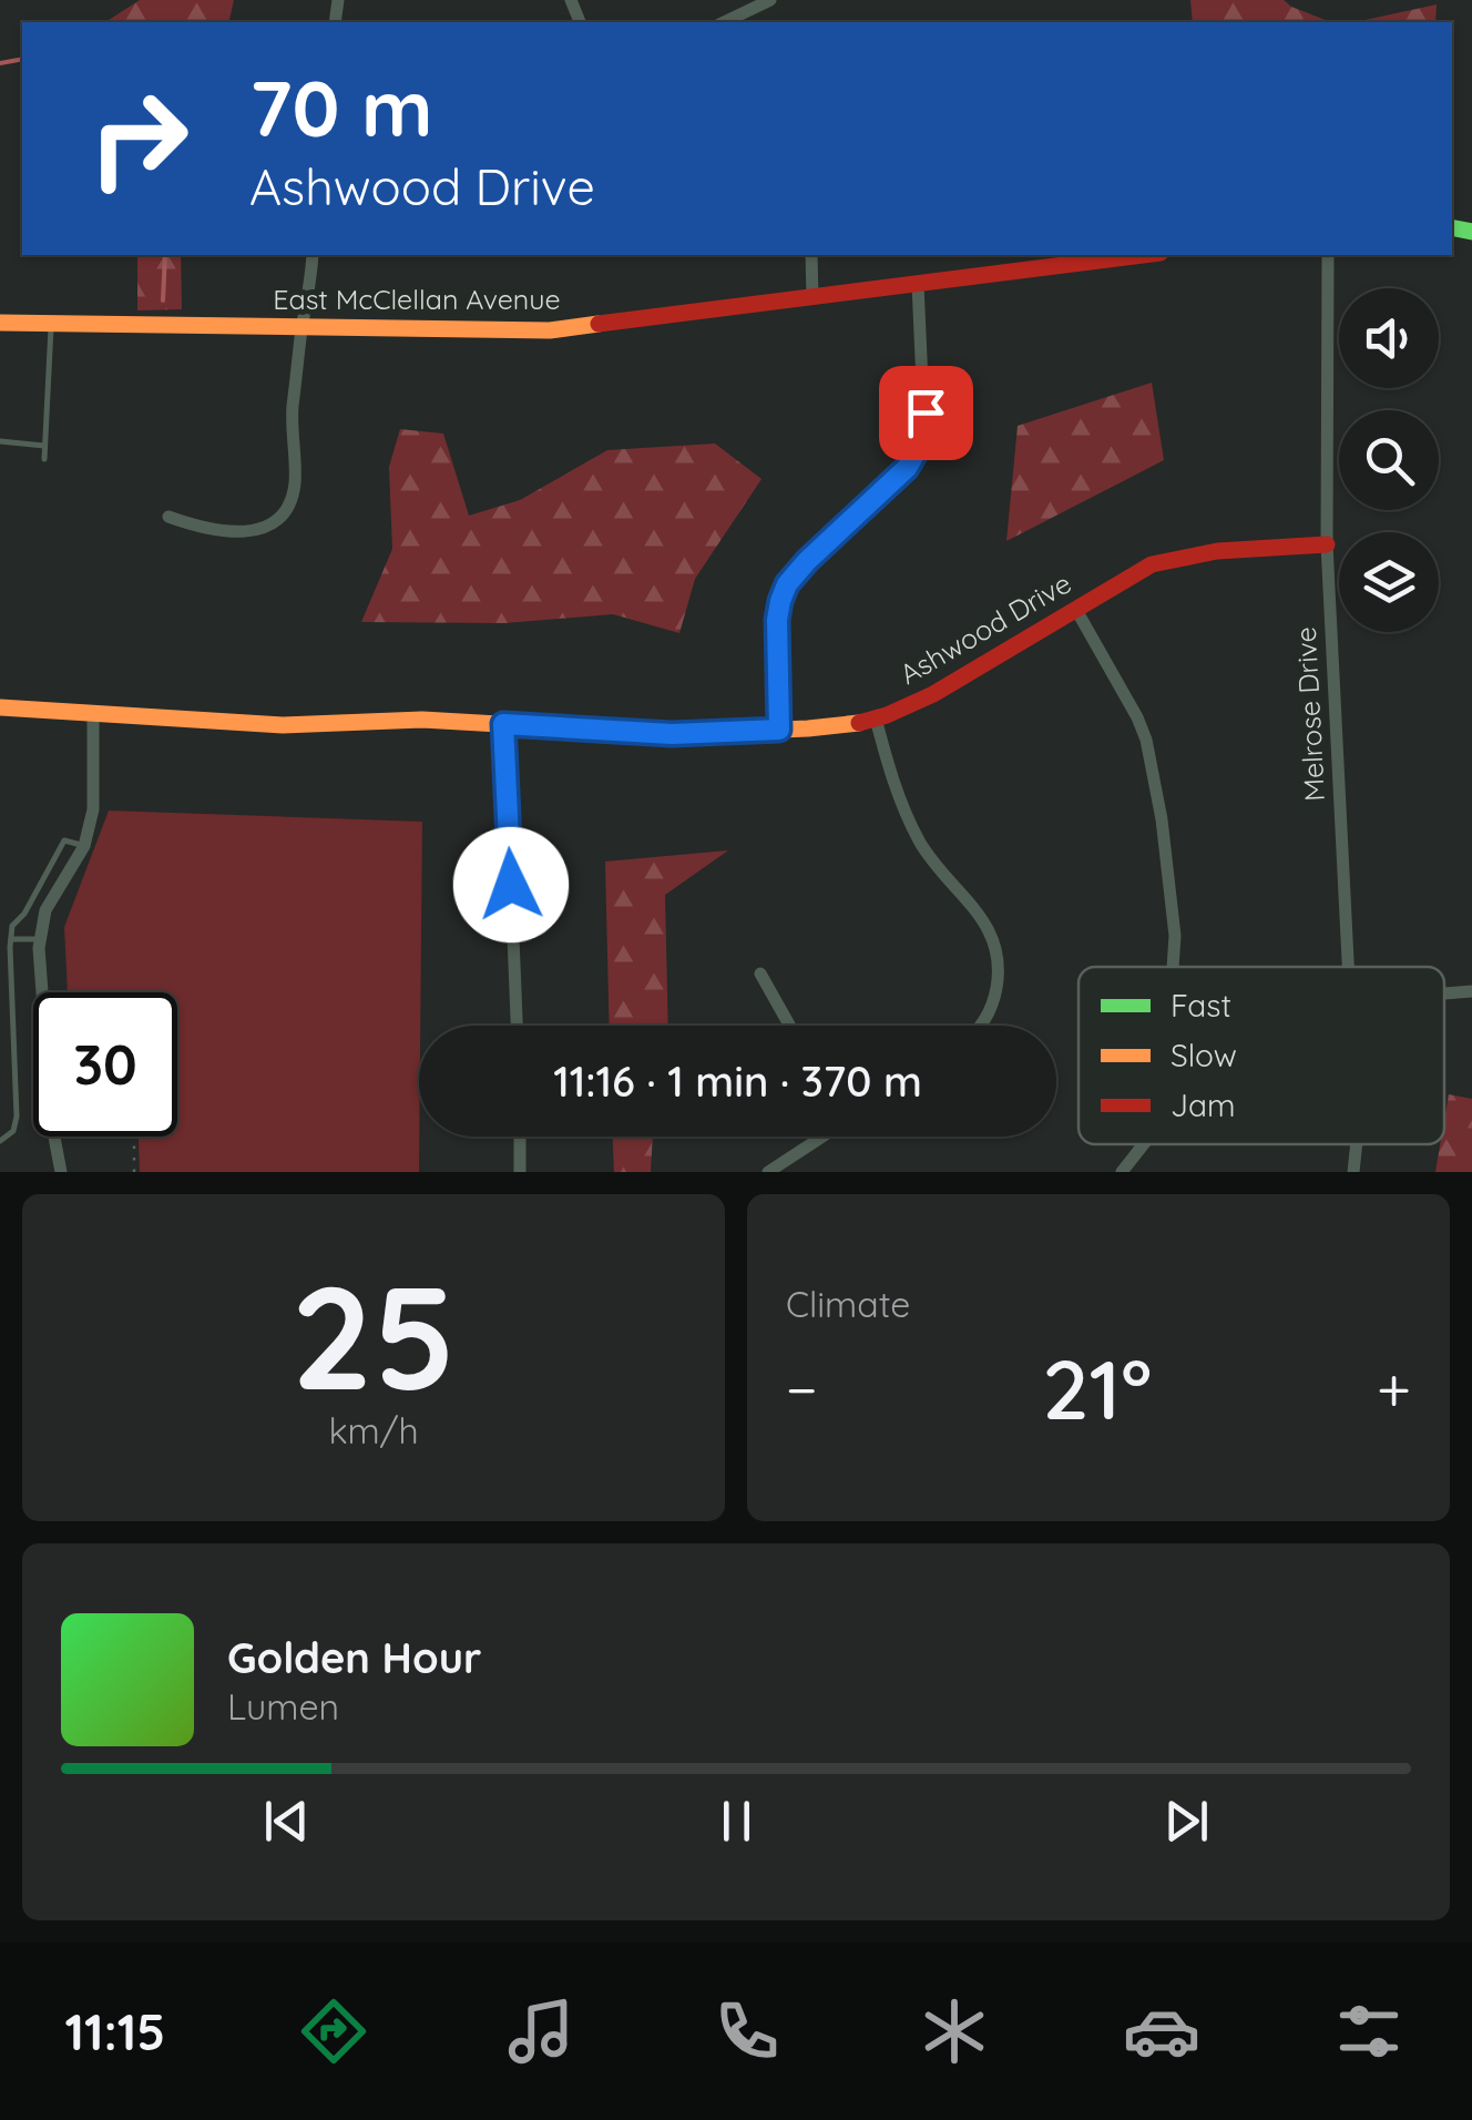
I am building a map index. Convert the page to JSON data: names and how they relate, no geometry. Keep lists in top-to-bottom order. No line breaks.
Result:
{"streets":{"street":["East McClellan Avenue","Ashwood Drive","Melrose Drive"]},"crossings":[["Ashwood Drive","Melrose Drive"]],"legend":["Fast","Slow","Jam"],"page":{"turn":["70 m","Ashwood Drive"],"limit":"30","trip":"11:16 · 1 min · 370 m","tile":[["25","km/h"],"Climate"],"heat":["−","21°","+"],"song":["Golden Hour","Lumen"],"tabs":"11:15"}}
